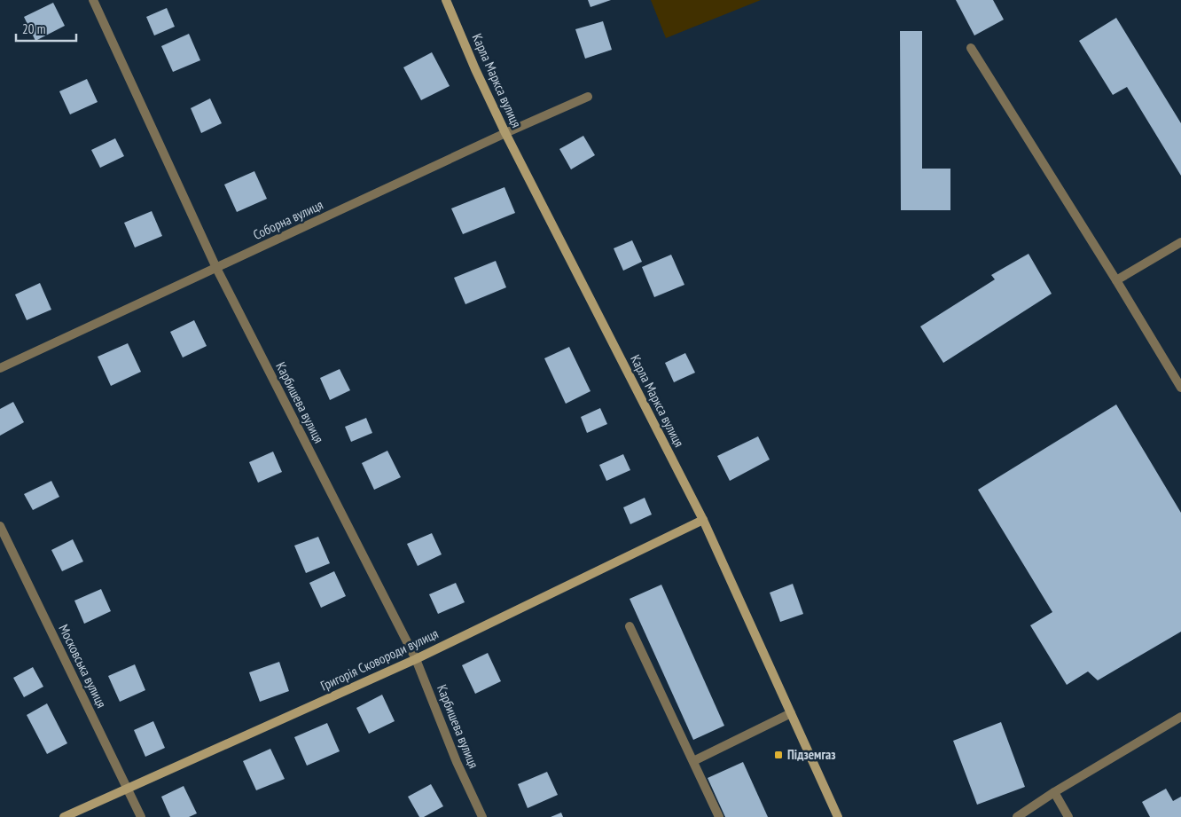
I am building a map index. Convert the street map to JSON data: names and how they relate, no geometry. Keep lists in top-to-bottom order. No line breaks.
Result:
{"streets":{"street":["Карла Маркса вулиця","Соборна вулиця","Карбишева вулиця","Григорія Сковороди вулиця","Московська вулиця"]},"crossings":[["Карла Маркса вулиця","Соборна вулиця"],["Карла Маркса вулиця","Григорія Сковороди вулиця"],["Соборна вулиця","Карбишева вулиця"],["Карбишева вулиця","Григорія Сковороди вулиця"],["Григорія Сковороди вулиця","Московська вулиця"]],"places":{"transit":["Підземгаз"]},"scale_bar":"20 m"}
